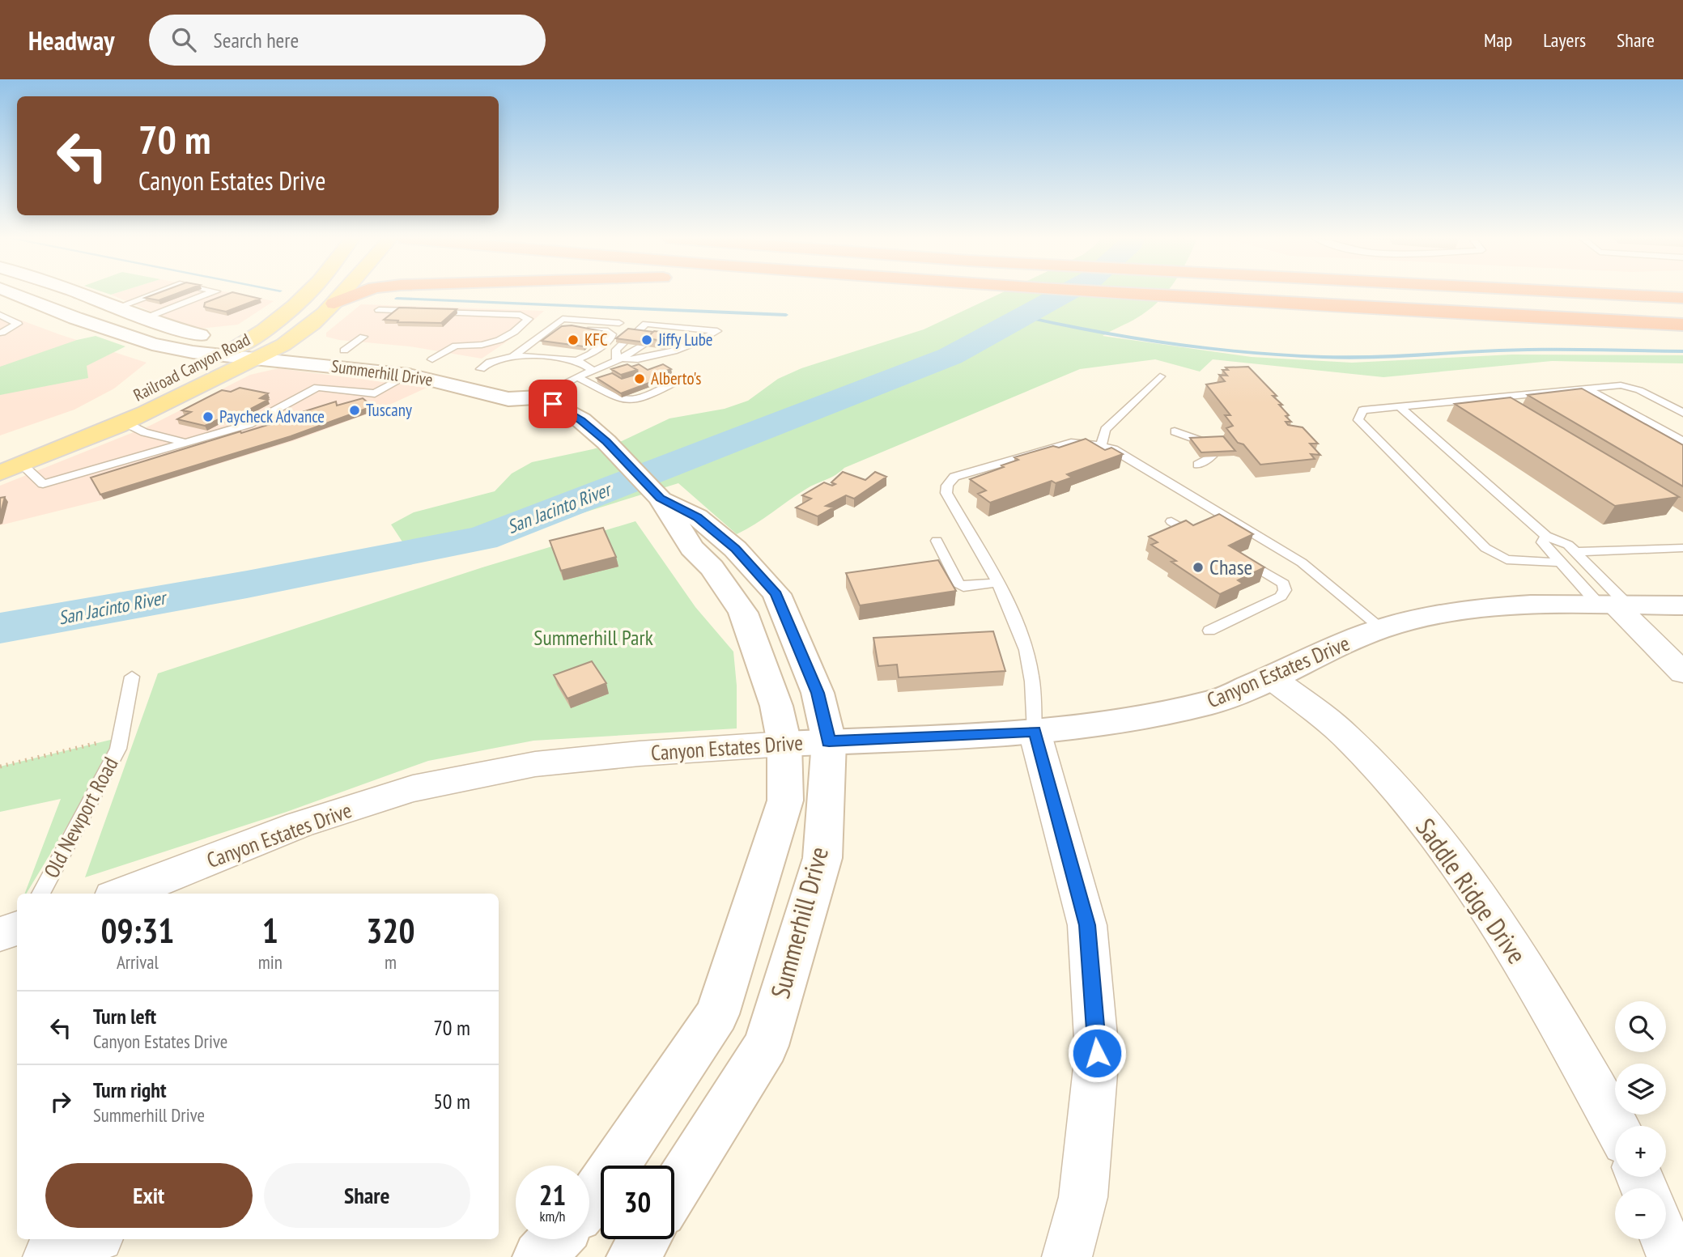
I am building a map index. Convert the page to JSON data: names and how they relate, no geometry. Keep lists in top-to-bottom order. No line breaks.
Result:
{"streets":{"main road":["Railroad Canyon Road","Summerhill Drive","Canyon Estates Drive"],"street":["Saddle Ridge Drive"],"lane":["Old Newport Road"]},"crossings":[["Railroad Canyon Road","Summerhill Drive"],["Summerhill Drive","Canyon Estates Drive"],["Canyon Estates Drive","Saddle Ridge Drive"]],"water":["San Jacinto River"],"parks":["Summerhill Park"],"places":["KFC","Jiffy Lube","Alberto's","Tuscany","Paycheck Advance","Chase"],"page":{"header":"Headway","search":"Search here","nav":["Map","Layers","Share"],"turn":["70 m","Canyon Estates Drive"],"eta":["09:31","Arrival","1","min","320","m"],"list":[{"name":"Turn left","note":"Canyon Estates Drive","value":"70 m"},{"name":"Turn right","note":"Summerhill Drive","value":"50 m"}],"map_buttons":["+","−"],"buttons":["Exit","Share"],"speed":"21 km/h","limit":"30"}}
